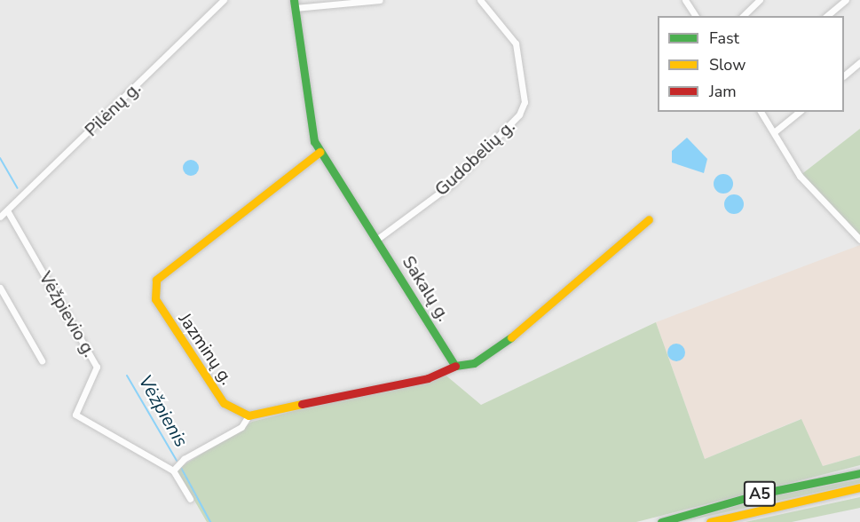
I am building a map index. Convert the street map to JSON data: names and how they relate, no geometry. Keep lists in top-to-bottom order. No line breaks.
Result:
{"streets":{"main road":["Sakalų g.","Jazminų g.","A5"],"street":["Pilėnų g.","Gudobelių g.","Vėžpievio g."]},"crossings":[["Pilėnų g.","Vėžpievio g."],["Gudobelių g.","Sakalų g."],["Sakalų g.","Jazminų g."]],"water":["Vėžpienis"],"legend":["Fast","Slow","Jam"]}
